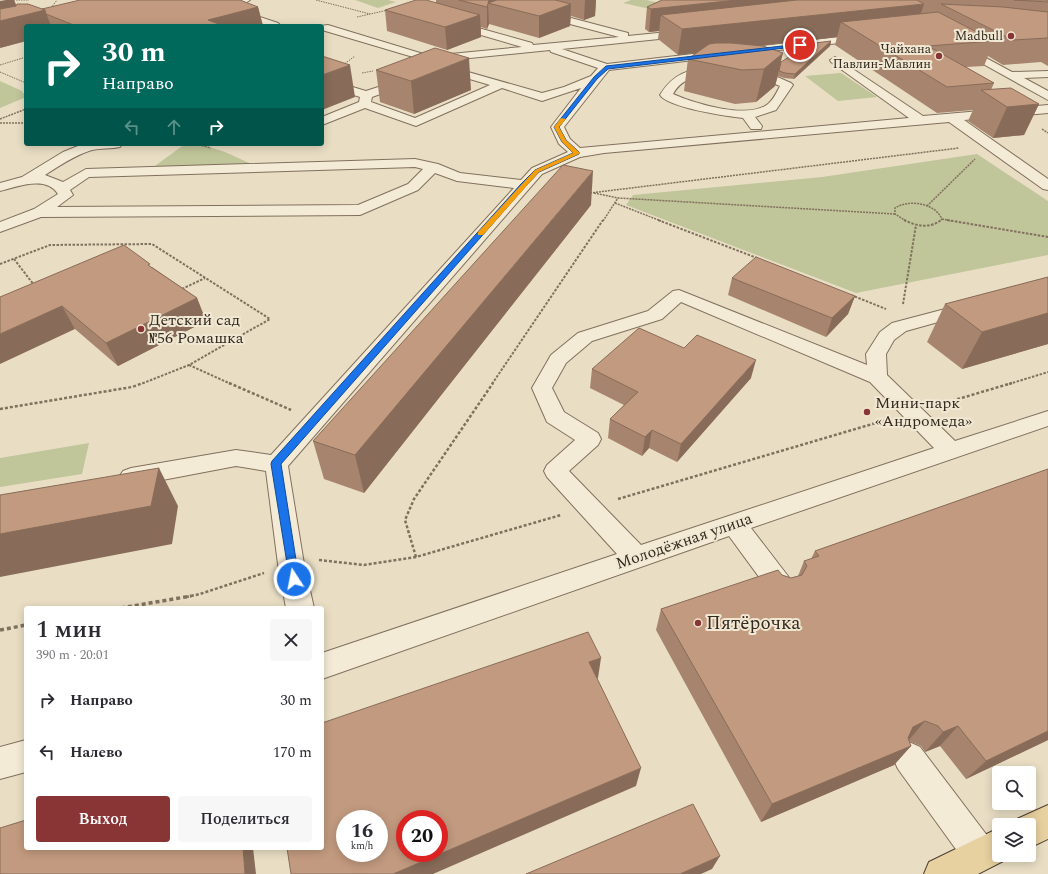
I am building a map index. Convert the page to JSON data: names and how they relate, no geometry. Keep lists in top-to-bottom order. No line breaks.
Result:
{"streets":{"street":["Молодёжная улица"]},"places":["Madbull","Чайхана Павлин-Мавлин","Детский сад №56 Ромашка","Мини-парк «Андромеда»","Пятёрочка"],"page":{"turn":["30 m","Направо"],"heading":["1 мин","390 m · 20:01"],"list":[{"name":"Направо","value":"30 m"},{"name":"Налево","value":"170 m"}],"buttons":["Выход","Поделиться"],"speed":"16 km/h","limit":"20"}}
